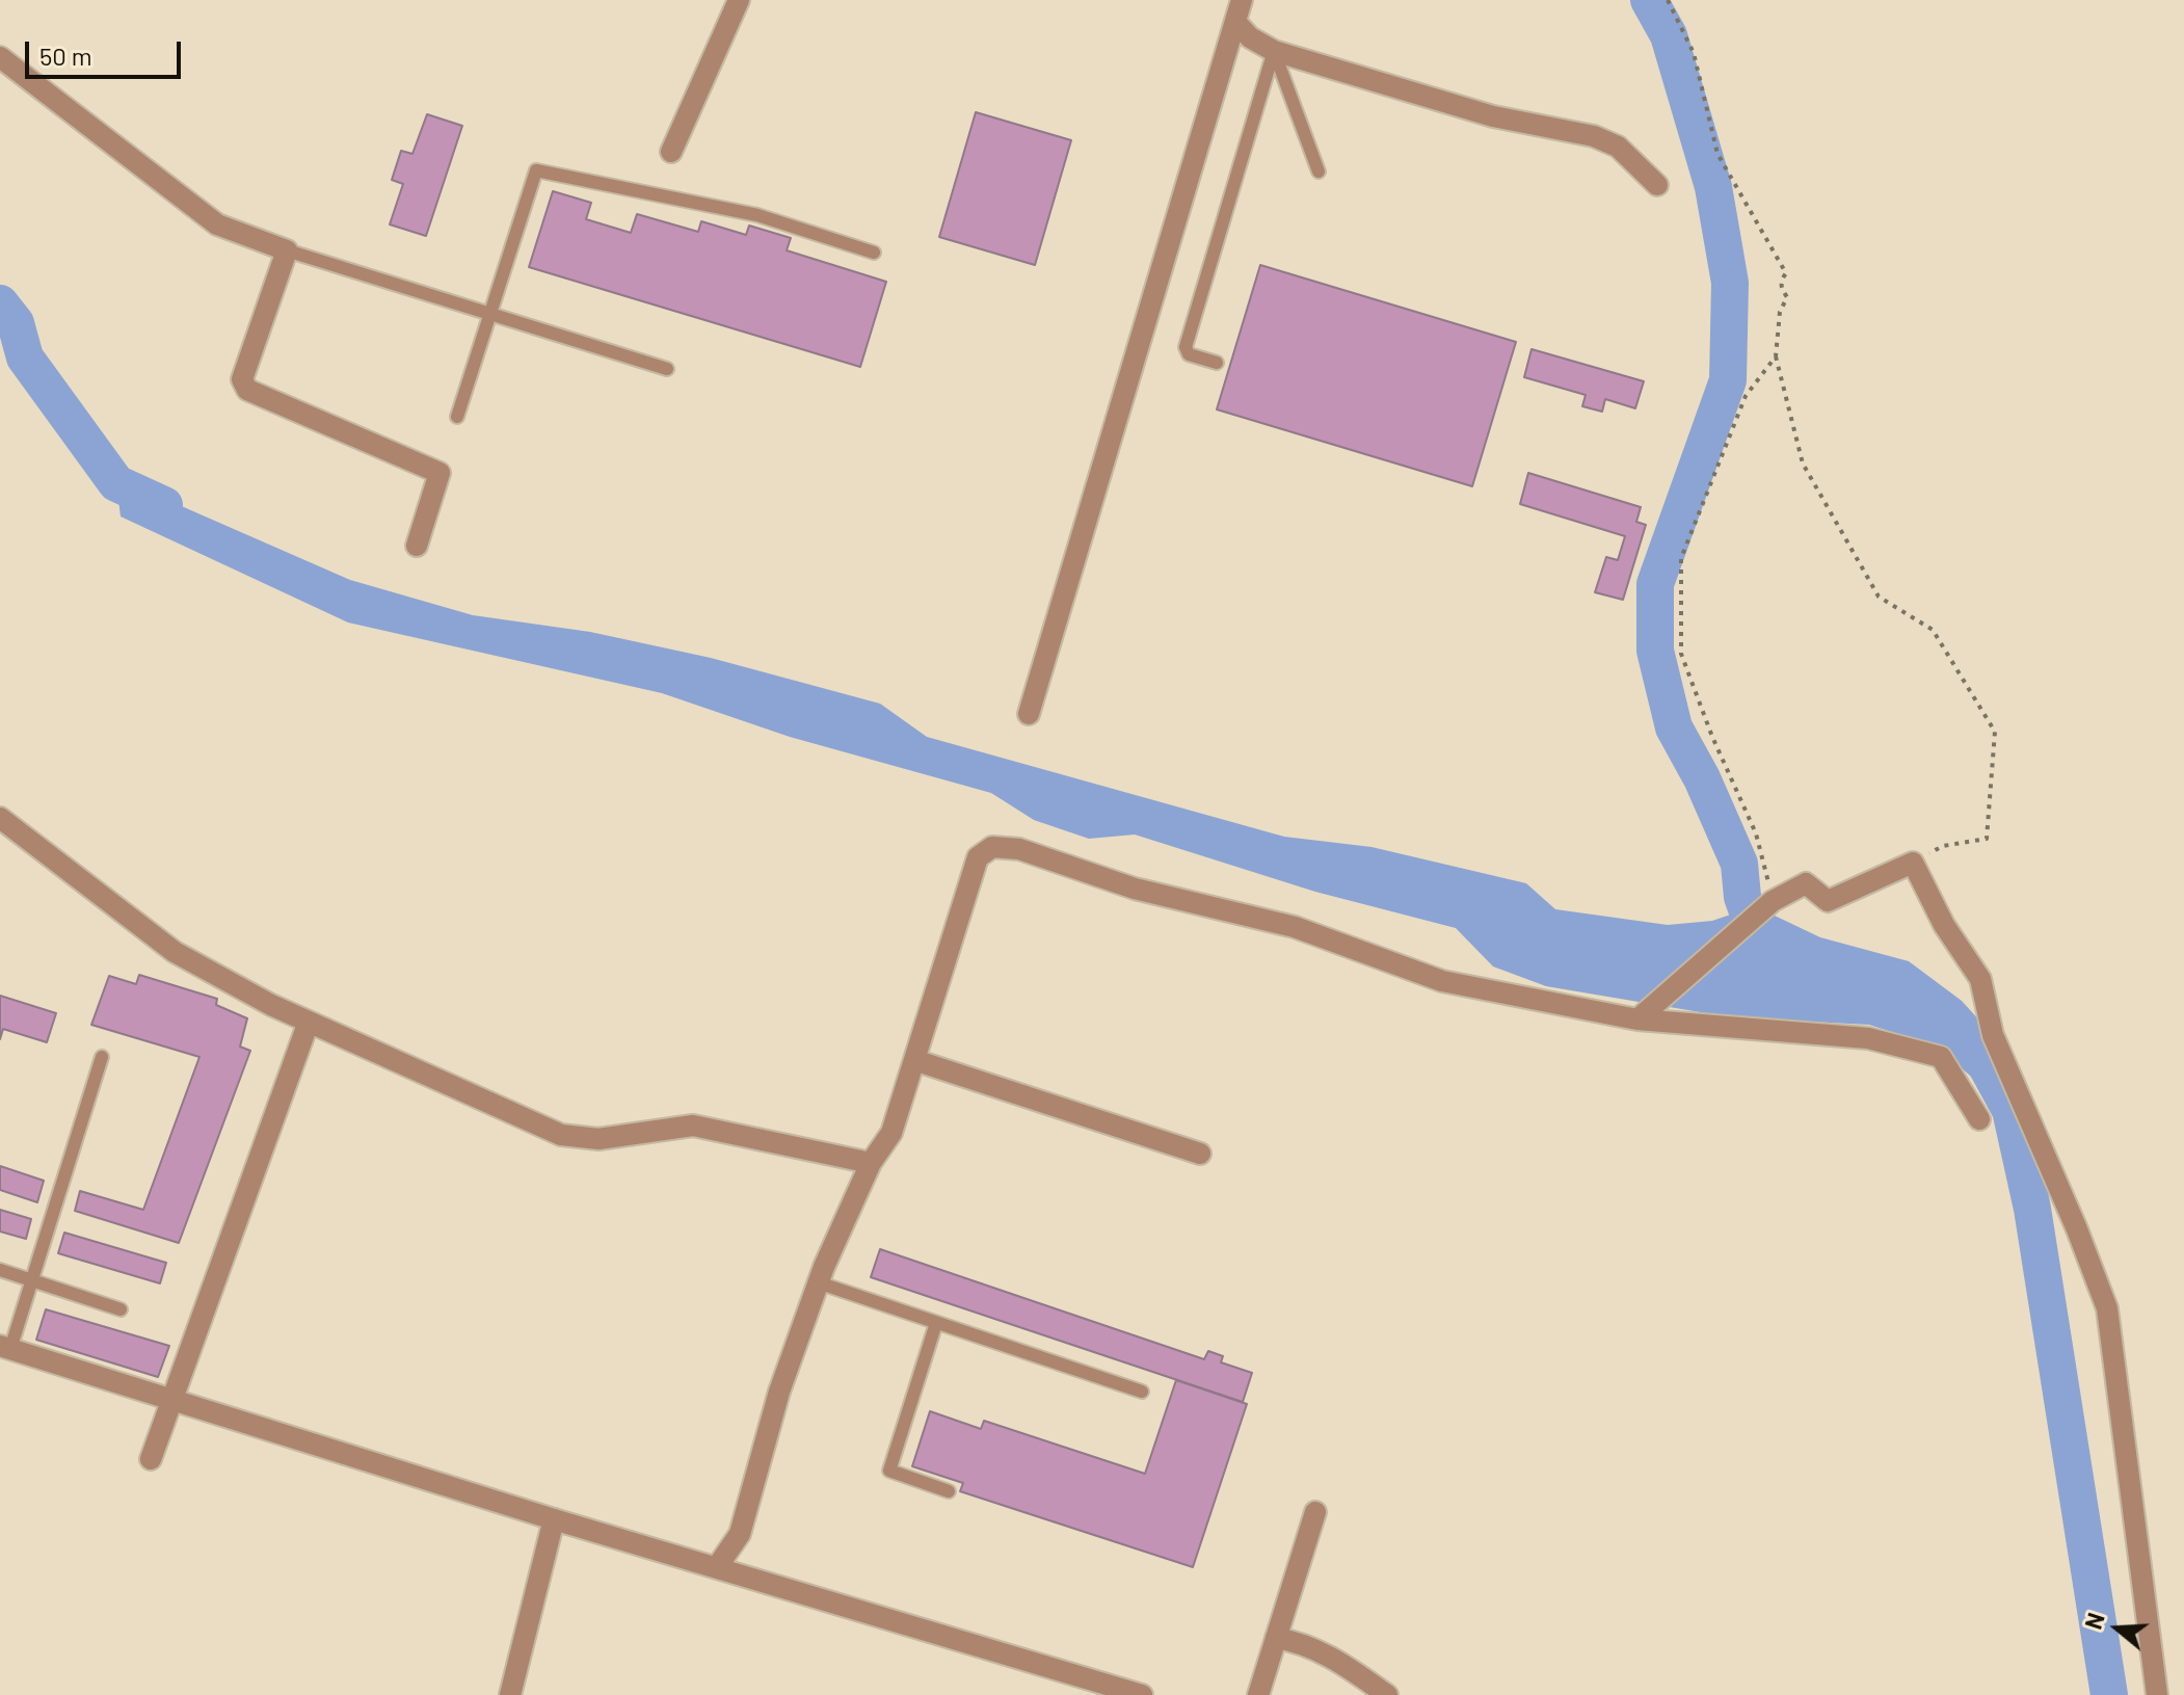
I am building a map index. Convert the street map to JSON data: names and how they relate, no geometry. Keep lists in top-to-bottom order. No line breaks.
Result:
{"scale_bar":"50 m","north":"left"}
